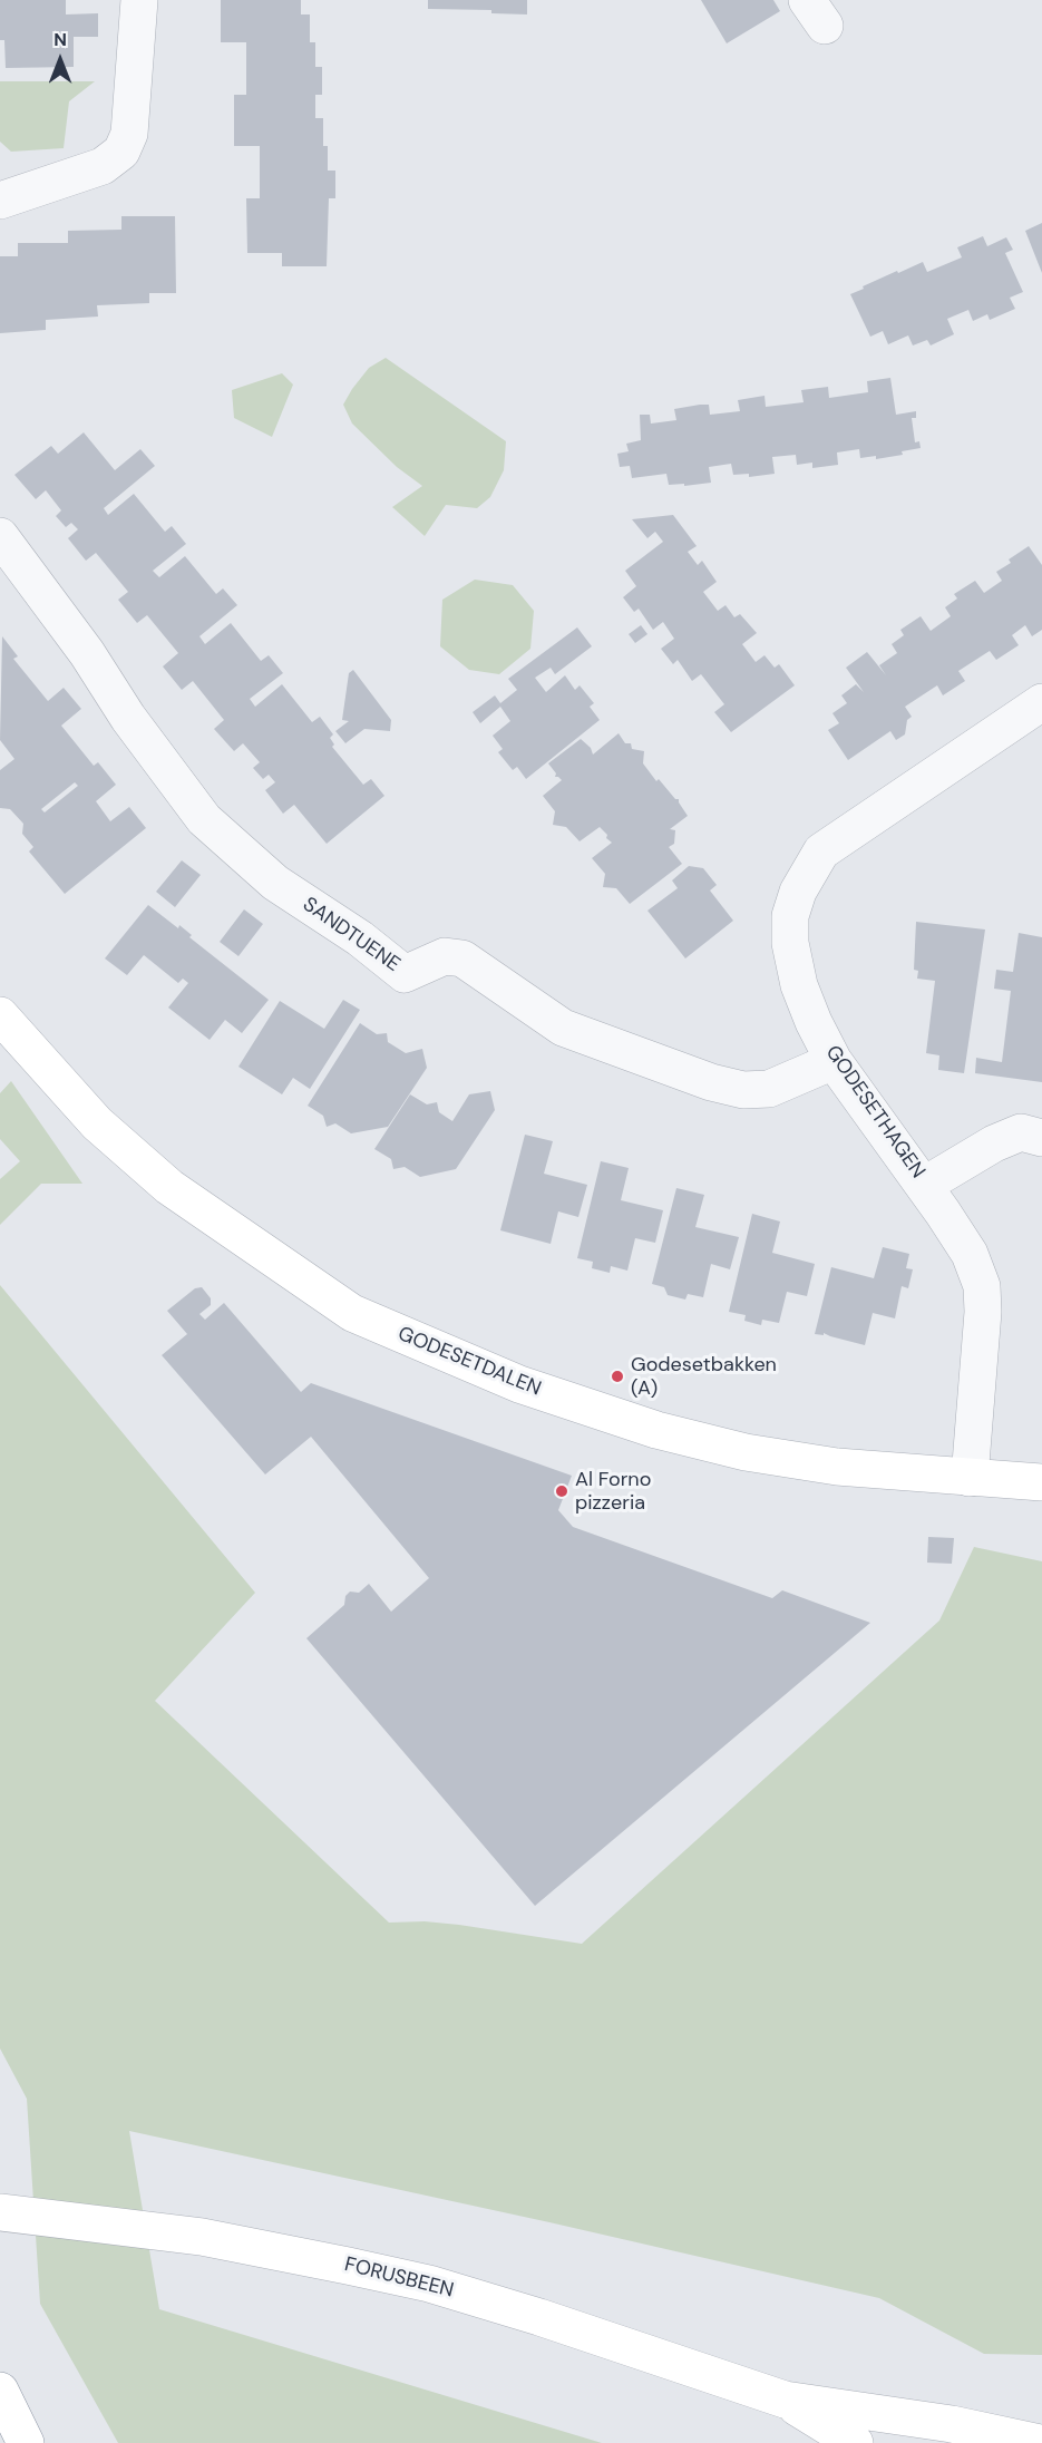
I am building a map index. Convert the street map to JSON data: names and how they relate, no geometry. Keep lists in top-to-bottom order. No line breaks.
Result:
{"streets":{"main road":["GODESETDALEN","FORUSBEEN"],"street":["SANDTUENE","GODESETHAGEN"]},"crossings":[["SANDTUENE","GODESETHAGEN"],["GODESETHAGEN","GODESETDALEN"]],"places":["Godesetbakken (A)","Al Forno pizzeria"],"north":"top"}
